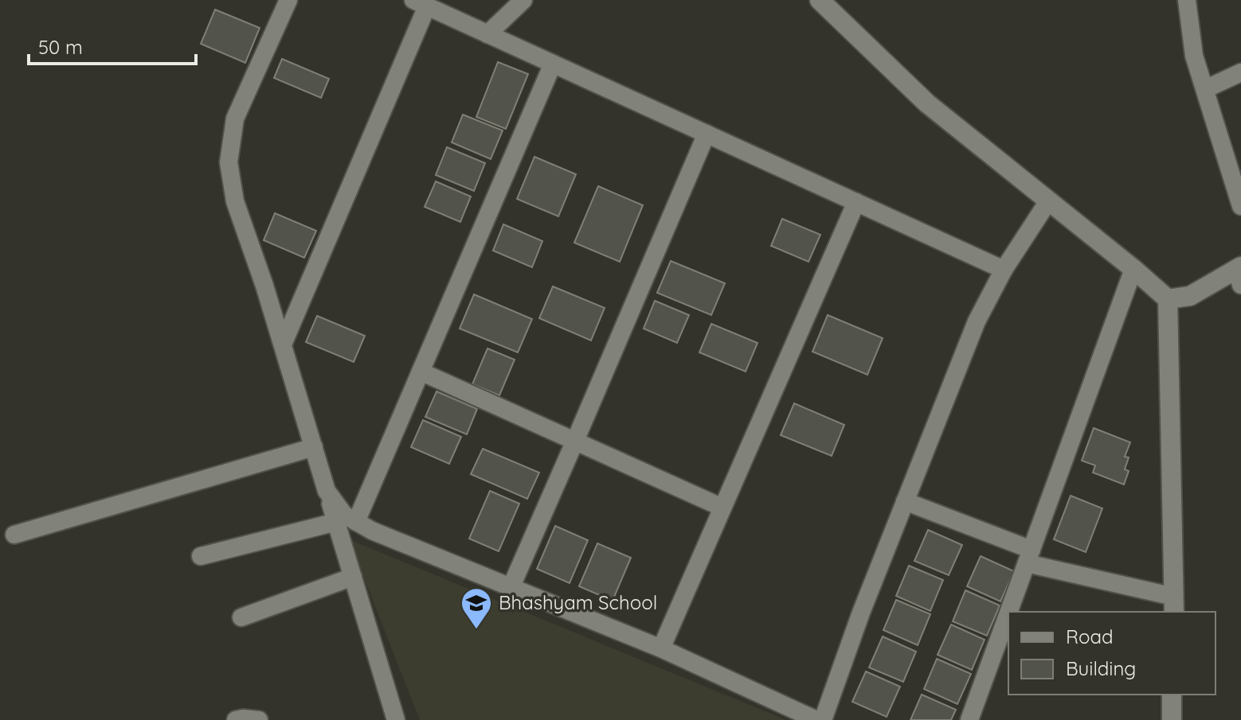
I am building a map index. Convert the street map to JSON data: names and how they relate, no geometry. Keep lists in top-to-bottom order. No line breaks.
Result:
{"places":{"school or university":["Bhashyam School"]},"legend":["Road","Building"],"scale_bar":"50 m"}
